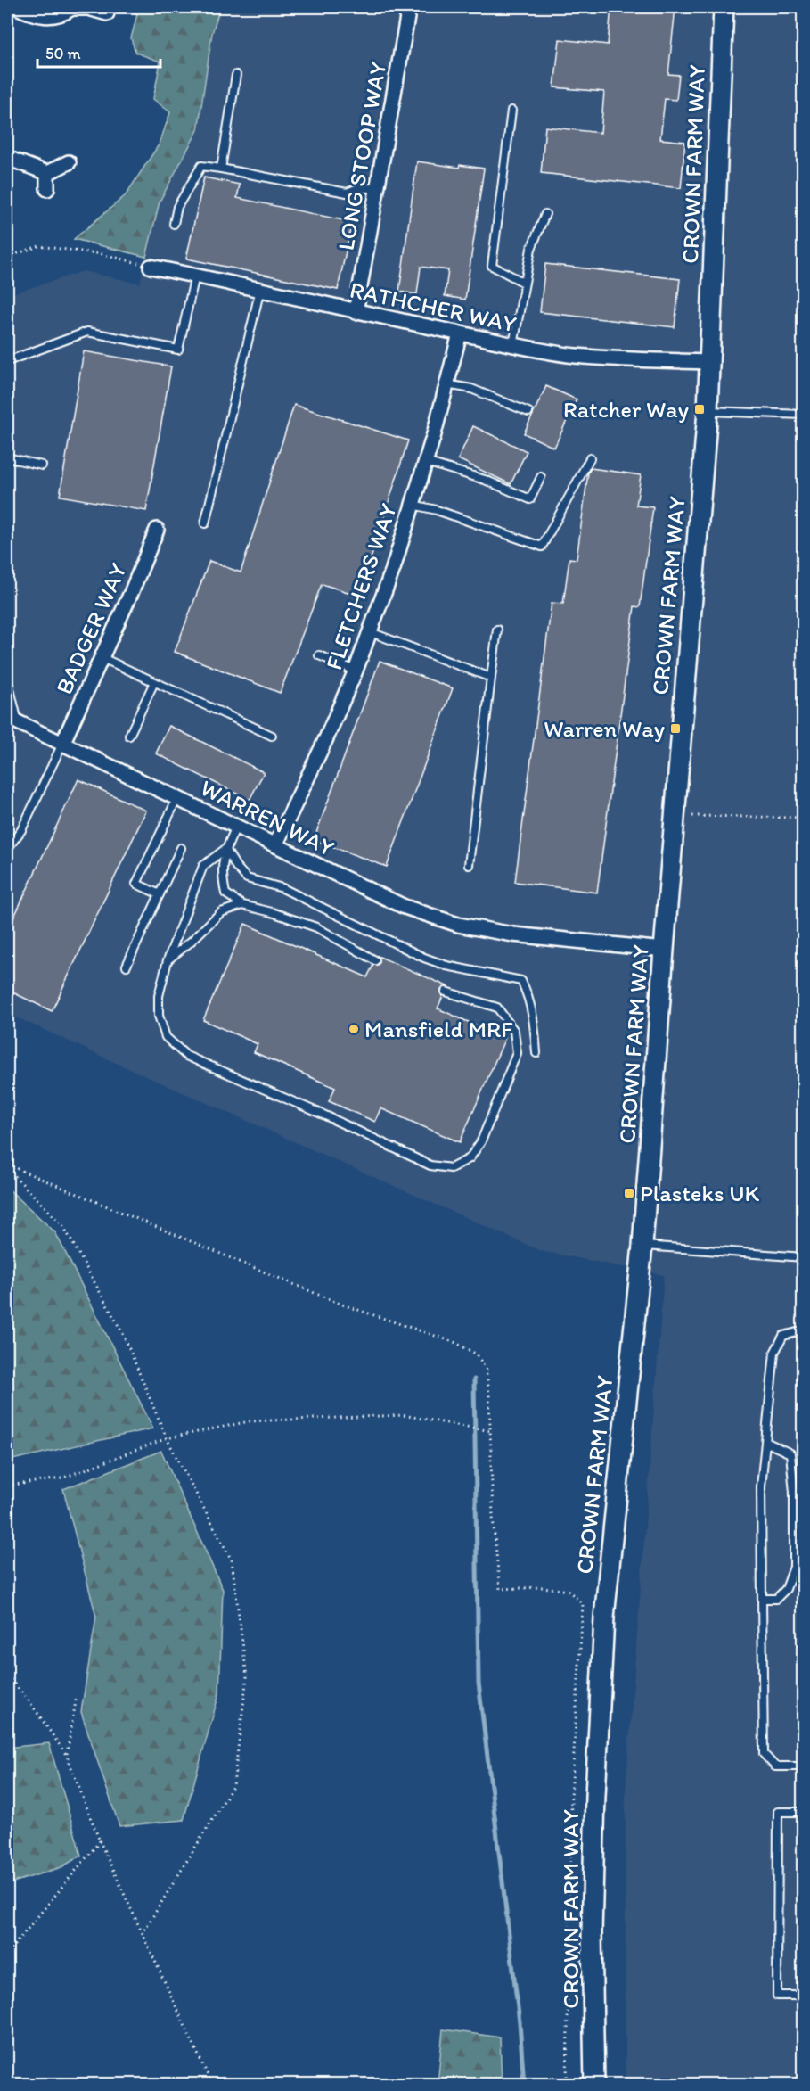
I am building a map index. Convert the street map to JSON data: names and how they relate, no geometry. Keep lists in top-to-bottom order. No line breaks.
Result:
{"streets":{"street":["LONG STOOP WAY","CROWN FARM WAY","RATHCHER WAY","FLETCHERS WAY","BADGER WAY","WARREN WAY"]},"crossings":[["LONG STOOP WAY","RATHCHER WAY"],["CROWN FARM WAY","RATHCHER WAY"],["CROWN FARM WAY","WARREN WAY"],["RATHCHER WAY","FLETCHERS WAY"],["FLETCHERS WAY","WARREN WAY"],["BADGER WAY","WARREN WAY"]],"places":{"transit":["Ratcher Way","Warren Way","Plasteks UK"],"other":["Mansfield MRF"]},"scale_bar":"50 m"}
